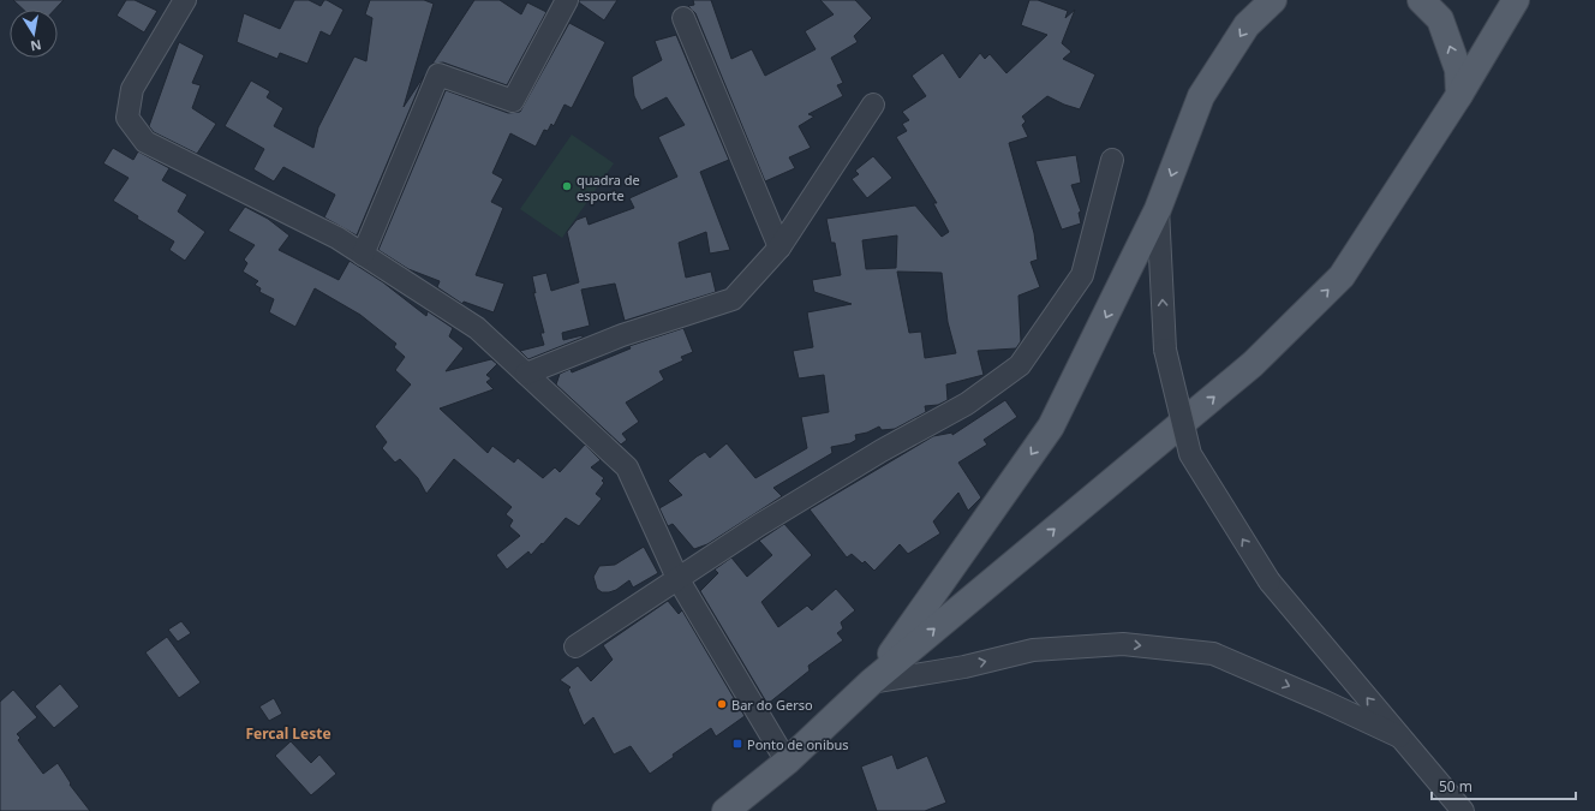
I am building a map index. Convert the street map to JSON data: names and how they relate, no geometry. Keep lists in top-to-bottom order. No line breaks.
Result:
{"districts":["Fercal Leste"],"places":{"other":["quadra de esporte","Bar do Gerso"],"transit":["Ponto de onibus"]},"scale_bar":"50 m","north":"bottom"}
